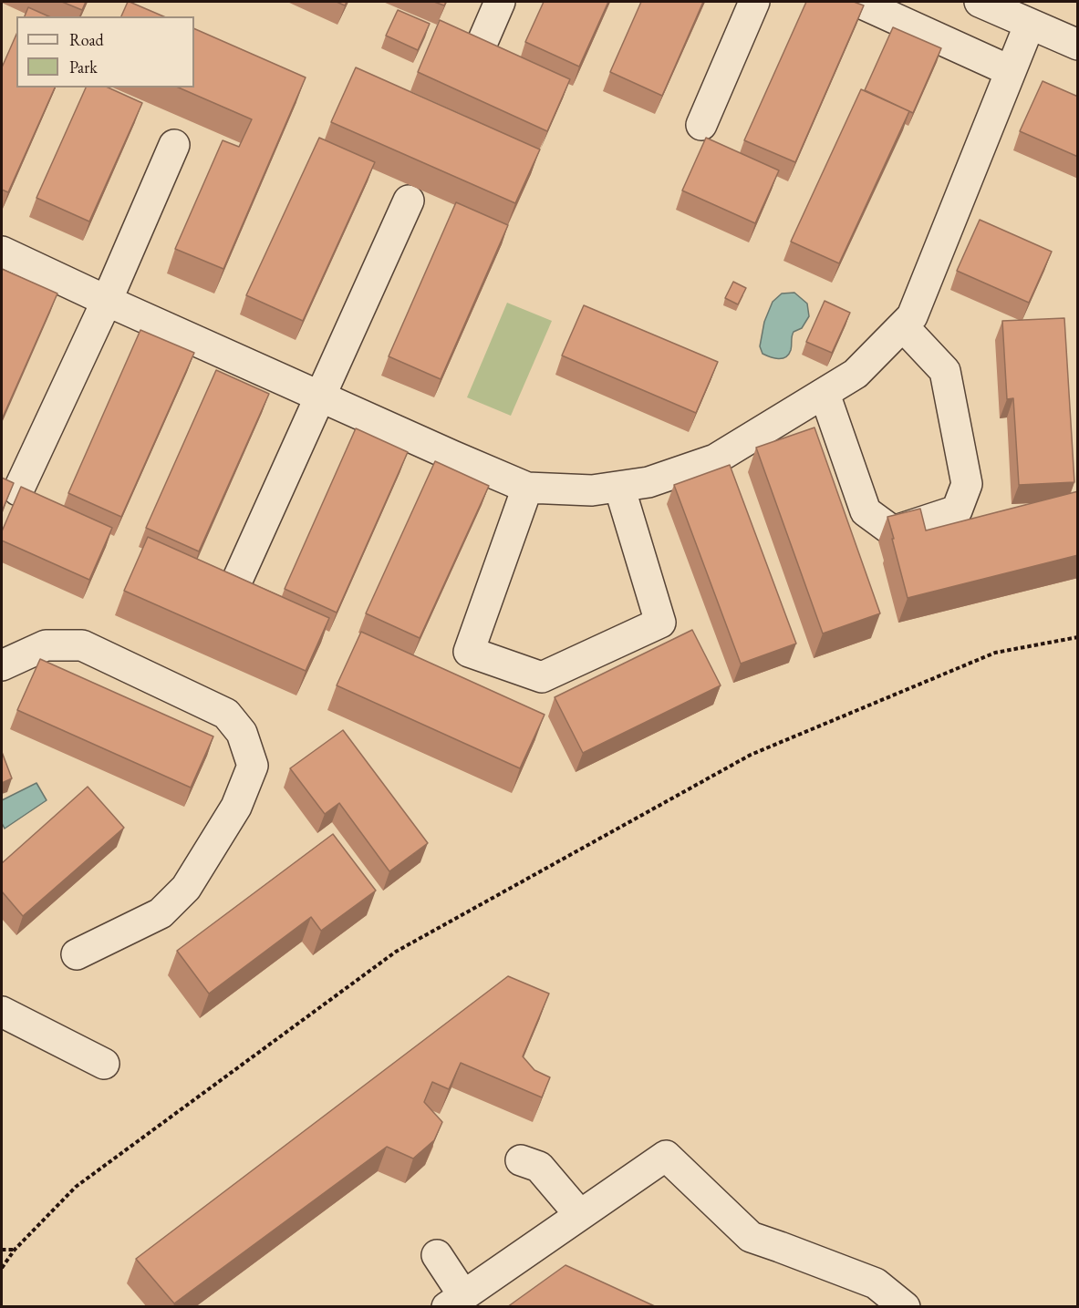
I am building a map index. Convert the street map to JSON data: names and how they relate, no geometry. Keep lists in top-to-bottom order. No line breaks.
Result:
{"legend":["Road","Park"]}
